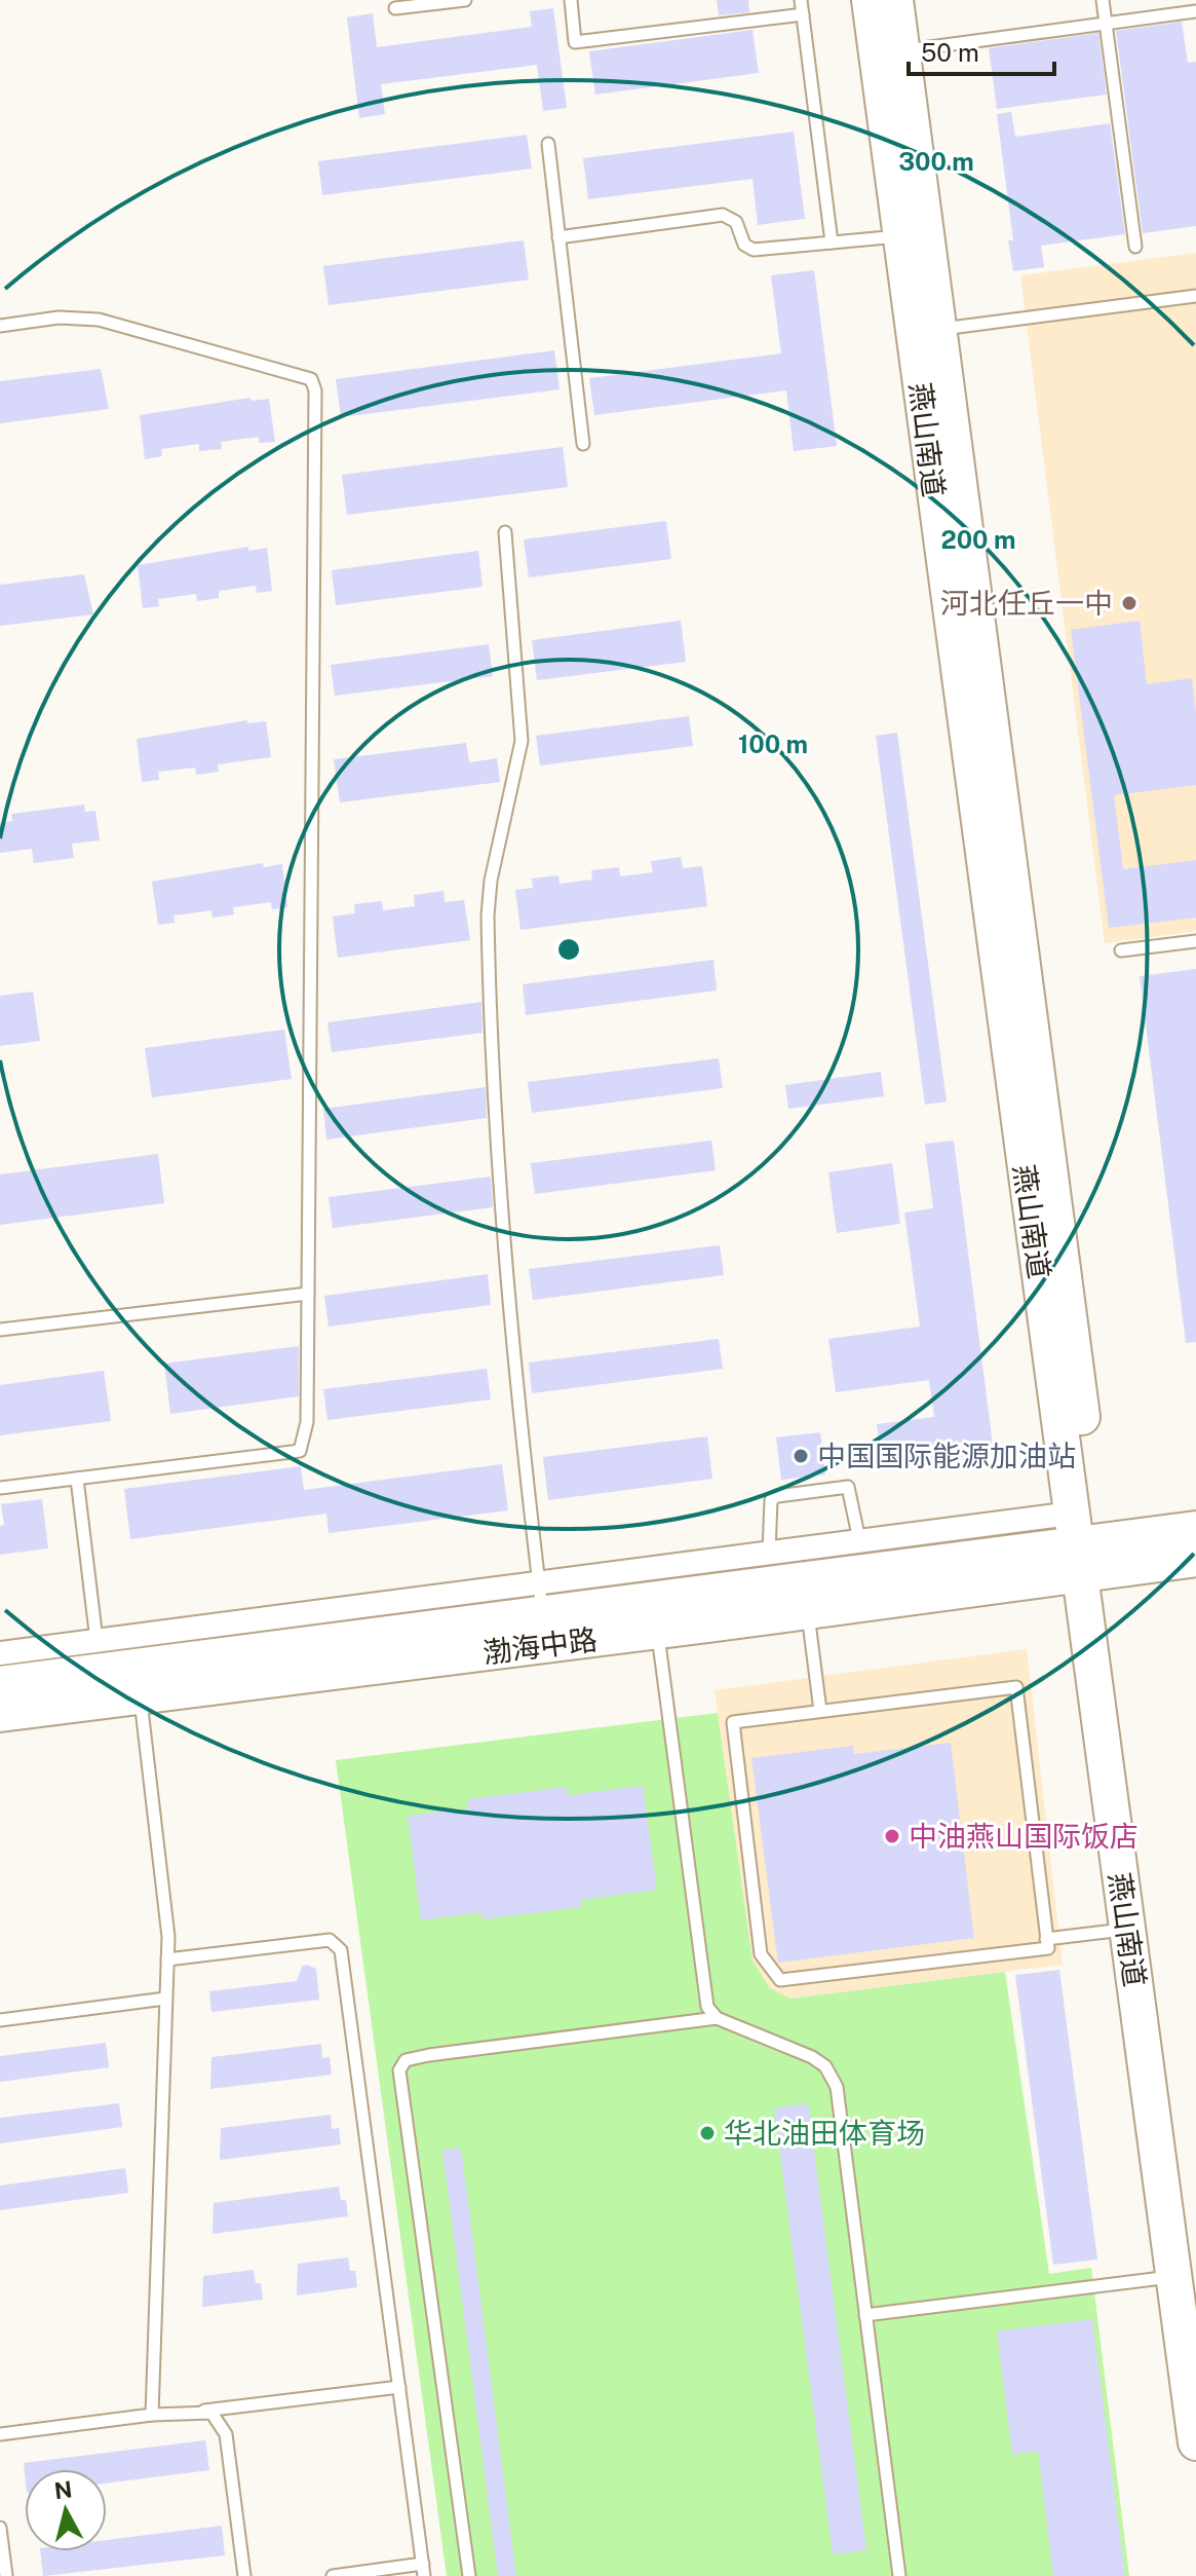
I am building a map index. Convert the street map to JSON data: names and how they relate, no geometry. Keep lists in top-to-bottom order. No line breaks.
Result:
{"streets":{"main road":["燕山南道","渤海中路"]},"crossings":[["燕山南道","渤海中路"]],"places":["河北任丘一中","中国国际能源加油站","中油燕山国际饭店","华北油田体育场"],"scale_bar":"50 m","north":"top","rings":["300 m","200 m","100 m"]}
